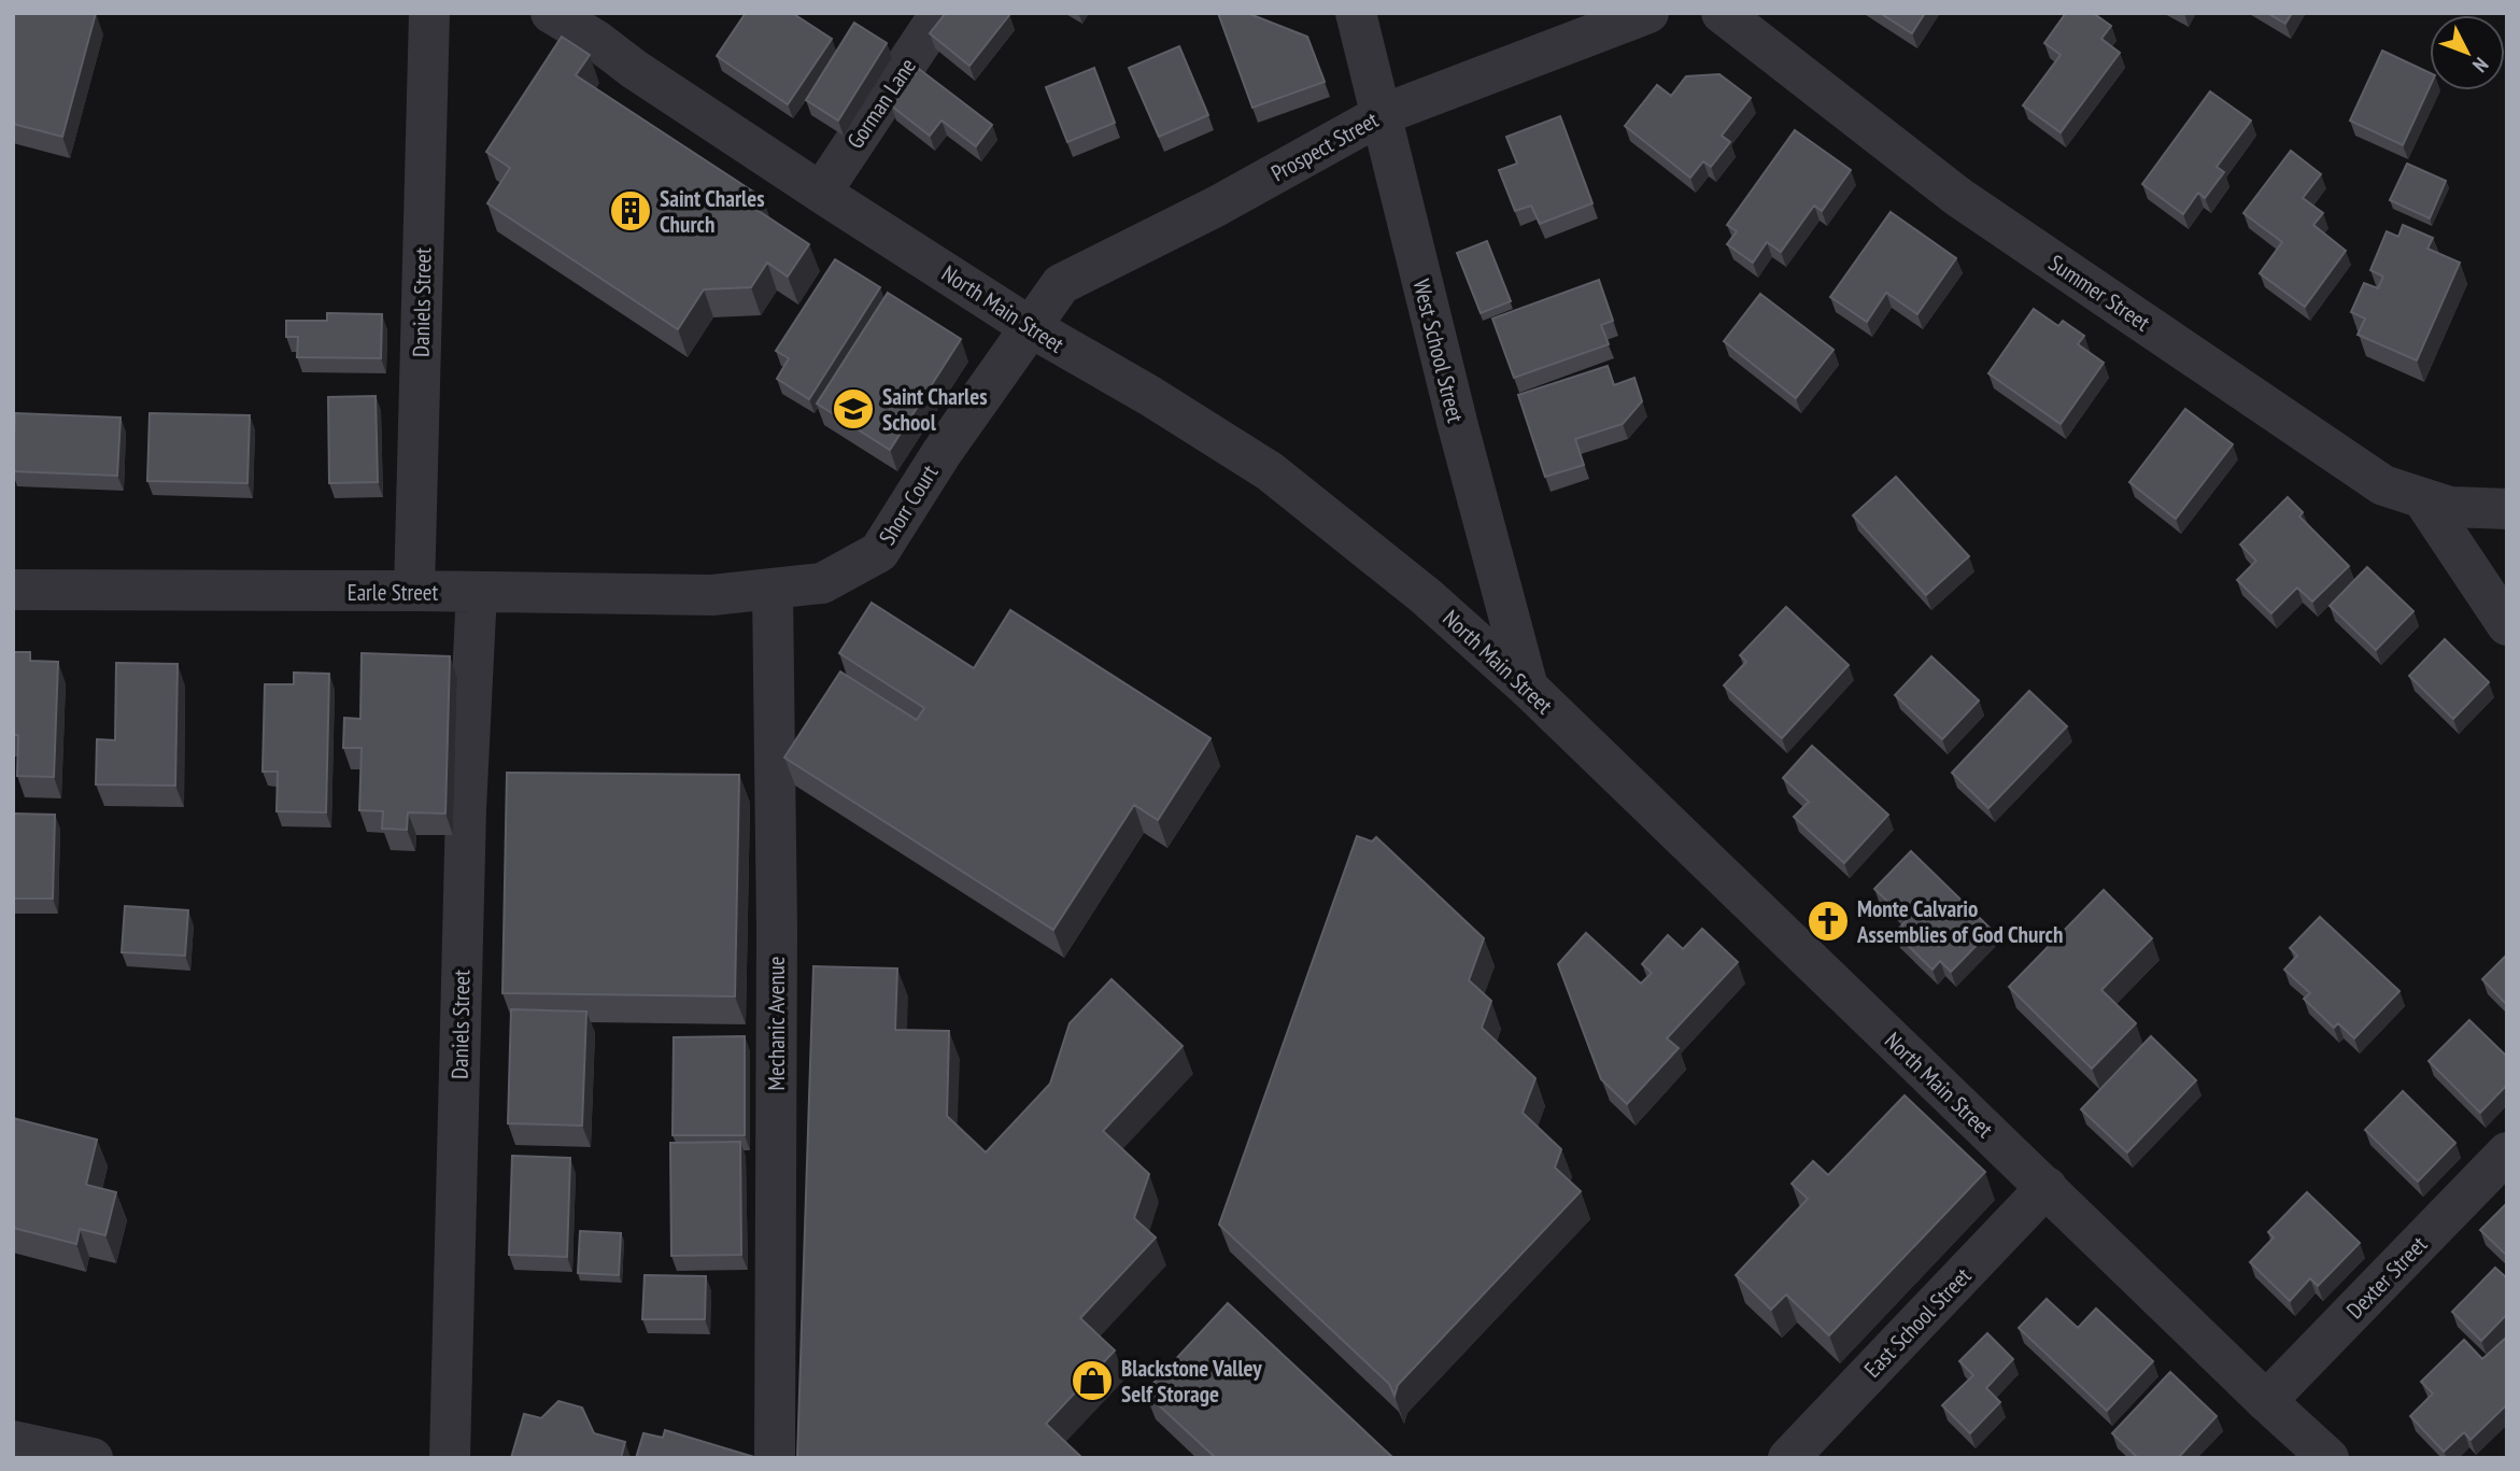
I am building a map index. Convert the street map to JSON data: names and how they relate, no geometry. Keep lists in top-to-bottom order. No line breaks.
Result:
{"streets":{"street":["Gorman Lane","Prospect Street","Summer Street","Daniels Street","North Main Street","West School Street","Shorr Court","Earle Street","Mechanic Avenue","Dexter Street","East School Street"]},"crossings":[["Gorman Lane","North Main Street"],["Prospect Street","North Main Street"],["Prospect Street","West School Street"],["Prospect Street","Shorr Court"],["Daniels Street","Earle Street"],["North Main Street","West School Street"],["North Main Street","Shorr Court"],["North Main Street","Dexter Street"],["North Main Street","East School Street"],["Shorr Court","Earle Street"],["Shorr Court","Mechanic Avenue"],["Earle Street","Mechanic Avenue"]],"places":{"building":["Saint Charles Church"],"school or university":["Saint Charles School"],"church":["Monte Calvario Assemblies of God Church"],"shop":["Blackstone Valley Self Storage"]},"north":"bottom right"}
